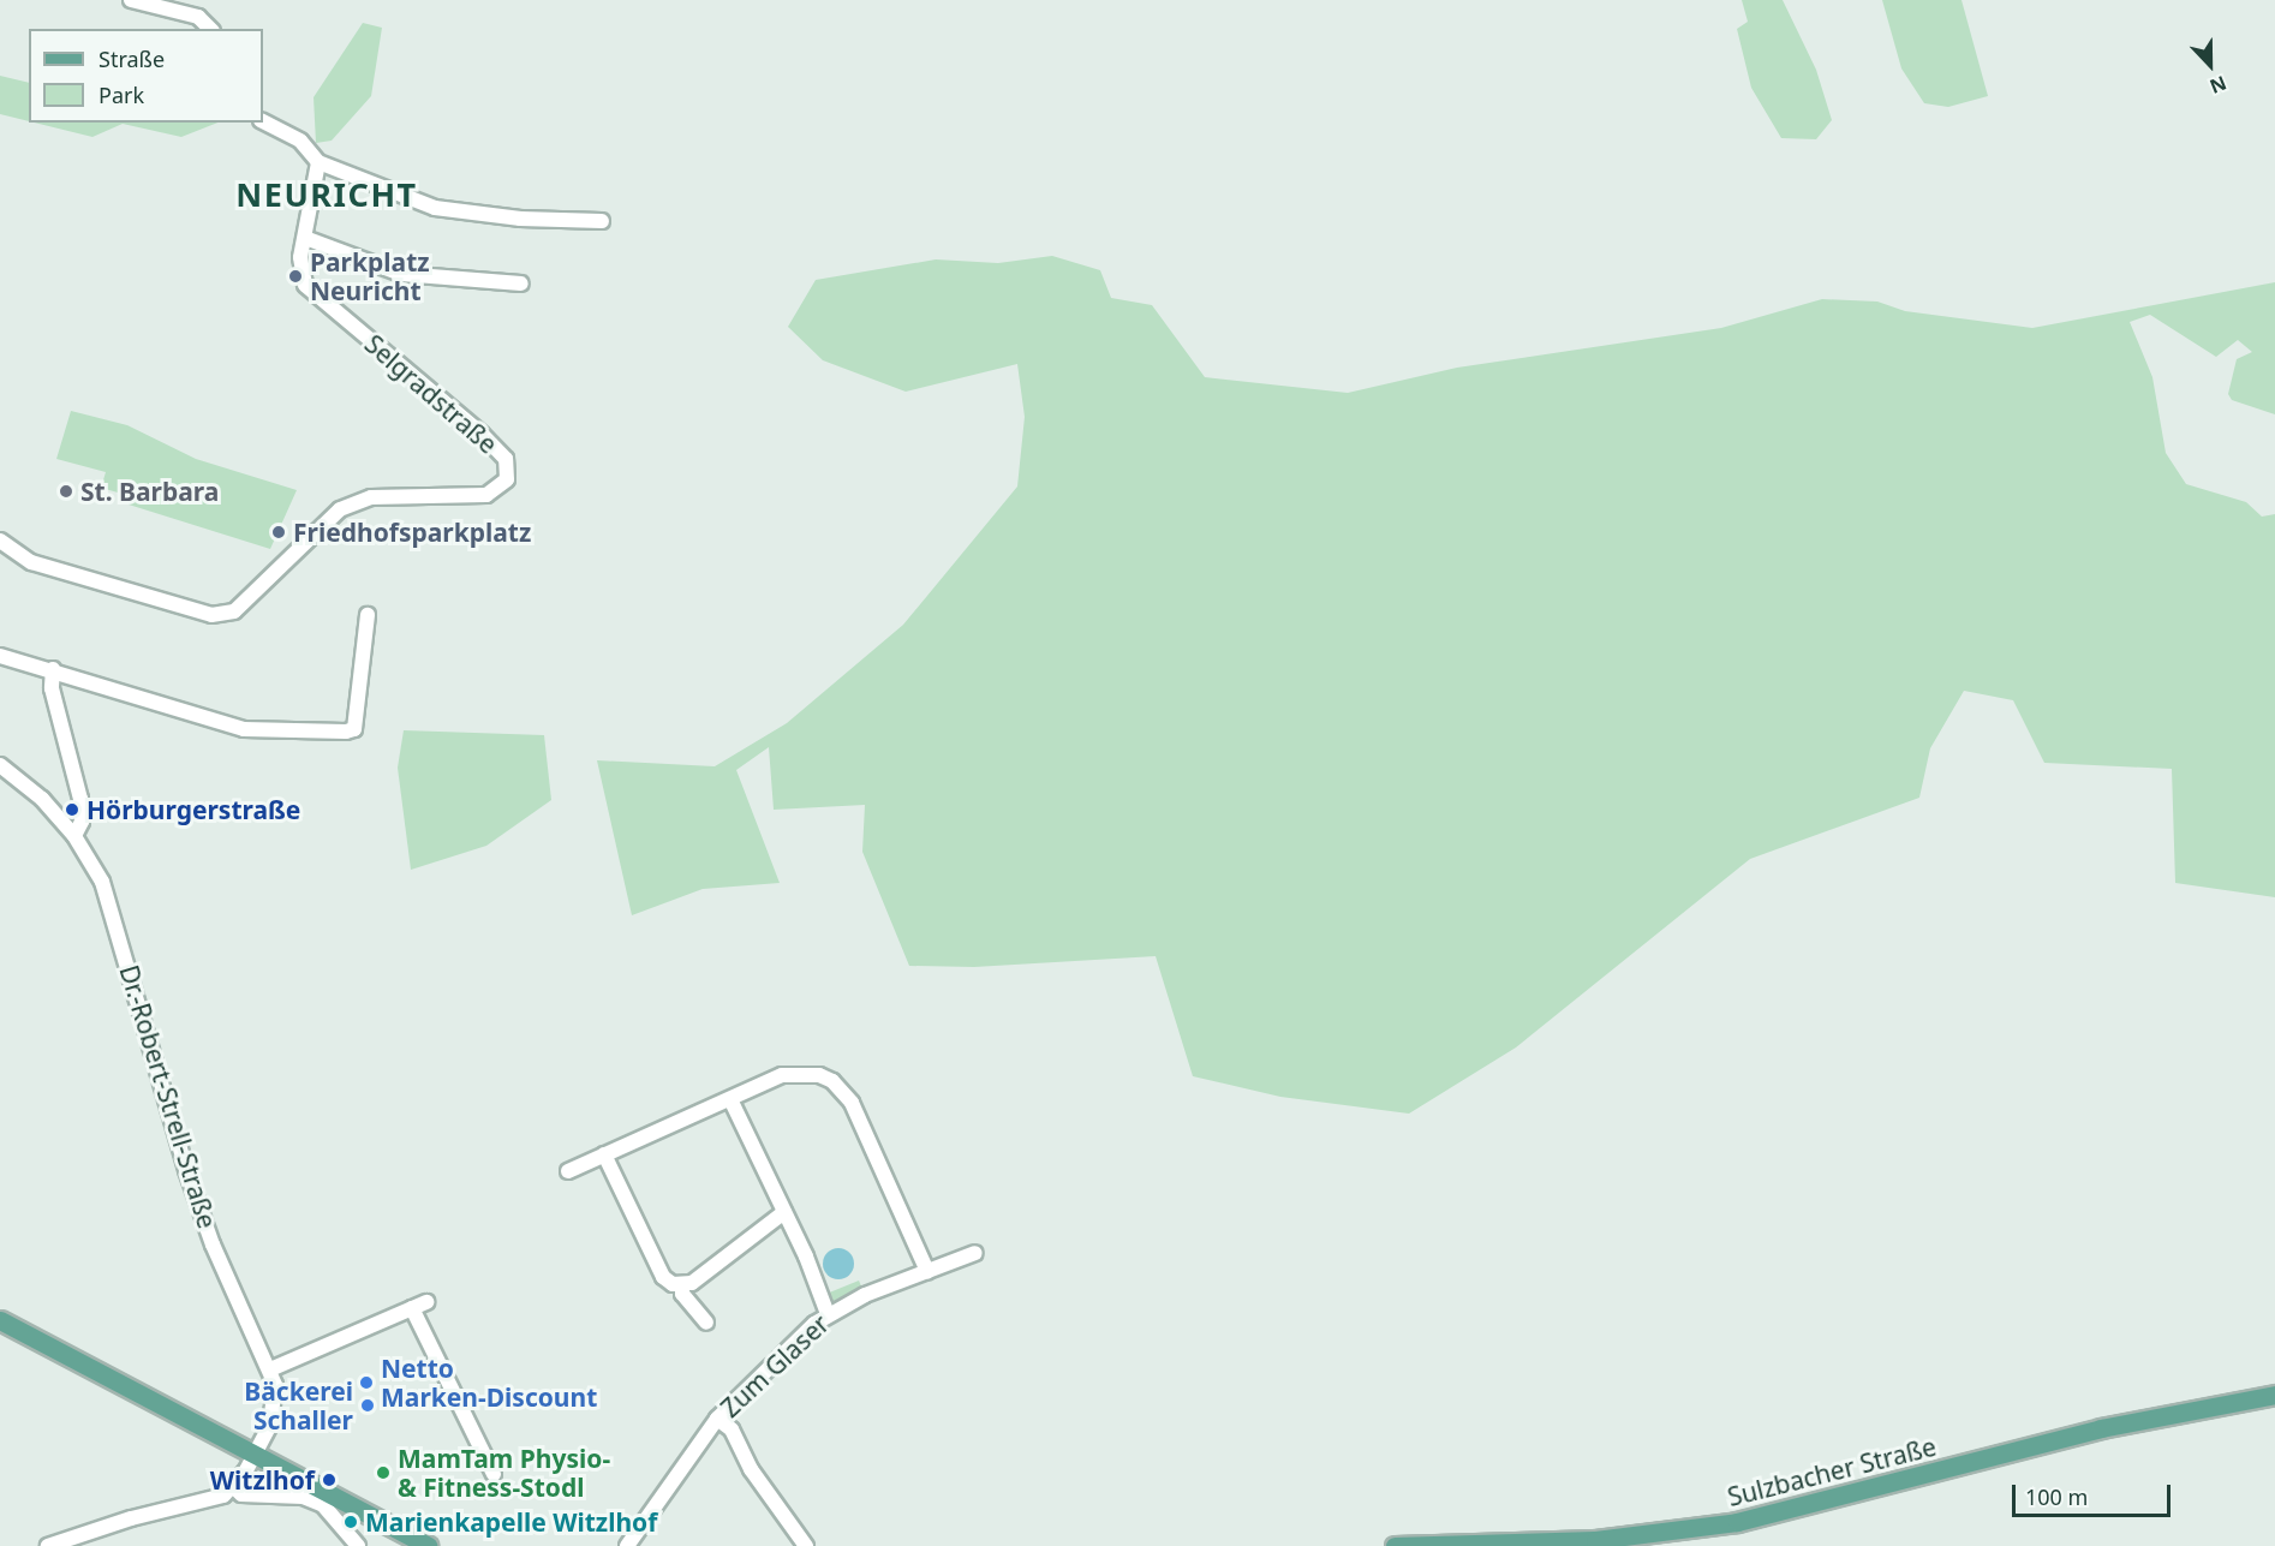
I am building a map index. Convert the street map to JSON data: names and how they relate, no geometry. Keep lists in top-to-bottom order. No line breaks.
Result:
{"streets":{"main road":["Sulzbacher Straße"],"street":["Selgradstraße","Dr.-Robert-Strell-Straße","Zum Glaser"]},"districts":["NEURICHT"],"places":["Parkplatz Neuricht","St. Barbara","Friedhofsparkplatz","Hörburgerstraße","Netto Marken-Discount","Bäckerei Schaller","MamTam Physio- & Fitness-Stodl","Witzlhof","Marienkapelle Witzlhof"],"legend":["Straße","Park"],"scale_bar":"100 m","north":"bottom"}
